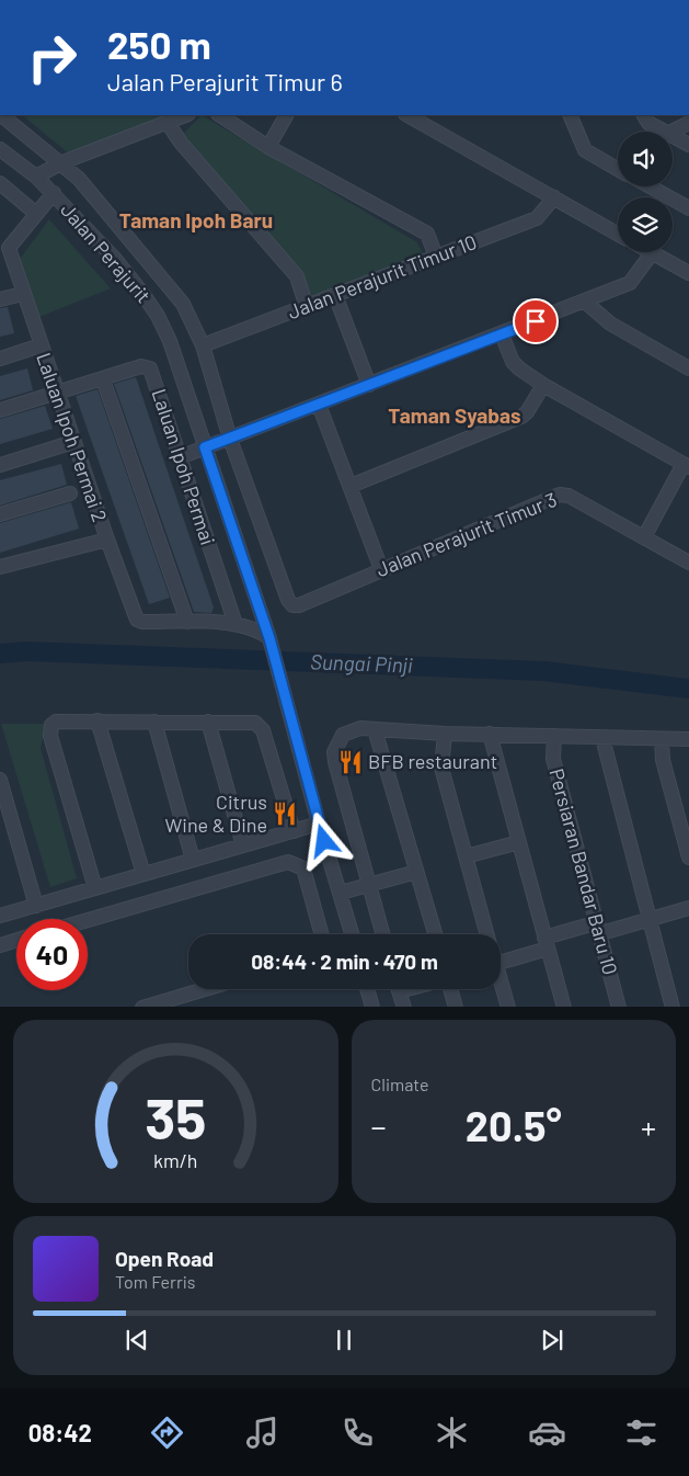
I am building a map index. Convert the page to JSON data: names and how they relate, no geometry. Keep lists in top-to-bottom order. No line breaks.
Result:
{"streets":{"street":["Jalan Perajurit","Jalan Perajurit Timur 10","Laluan Ipoh Permai 2","Laluan Ipoh Permai","Jalan Perajurit Timur 3","Persiaran Bandar Baru 10"]},"crossings":[["Laluan Ipoh Permai 2","Laluan Ipoh Permai"]],"districts":["Taman Ipoh Baru","Taman Syabas"],"water":["Sungai Pinji"],"places":{"restaurant":["BFB restaurant","Citrus Wine & Dine"]},"page":{"turn":["250 m","Jalan Perajurit Timur 6"],"limit":"40","trip":"08:44 · 2 min · 470 m","tile":"Climate","heat":["−","20.5°","+"],"song":["Open Road","Tom Ferris"],"tabs":"08:42","gauge":["35","km/h"]}}
